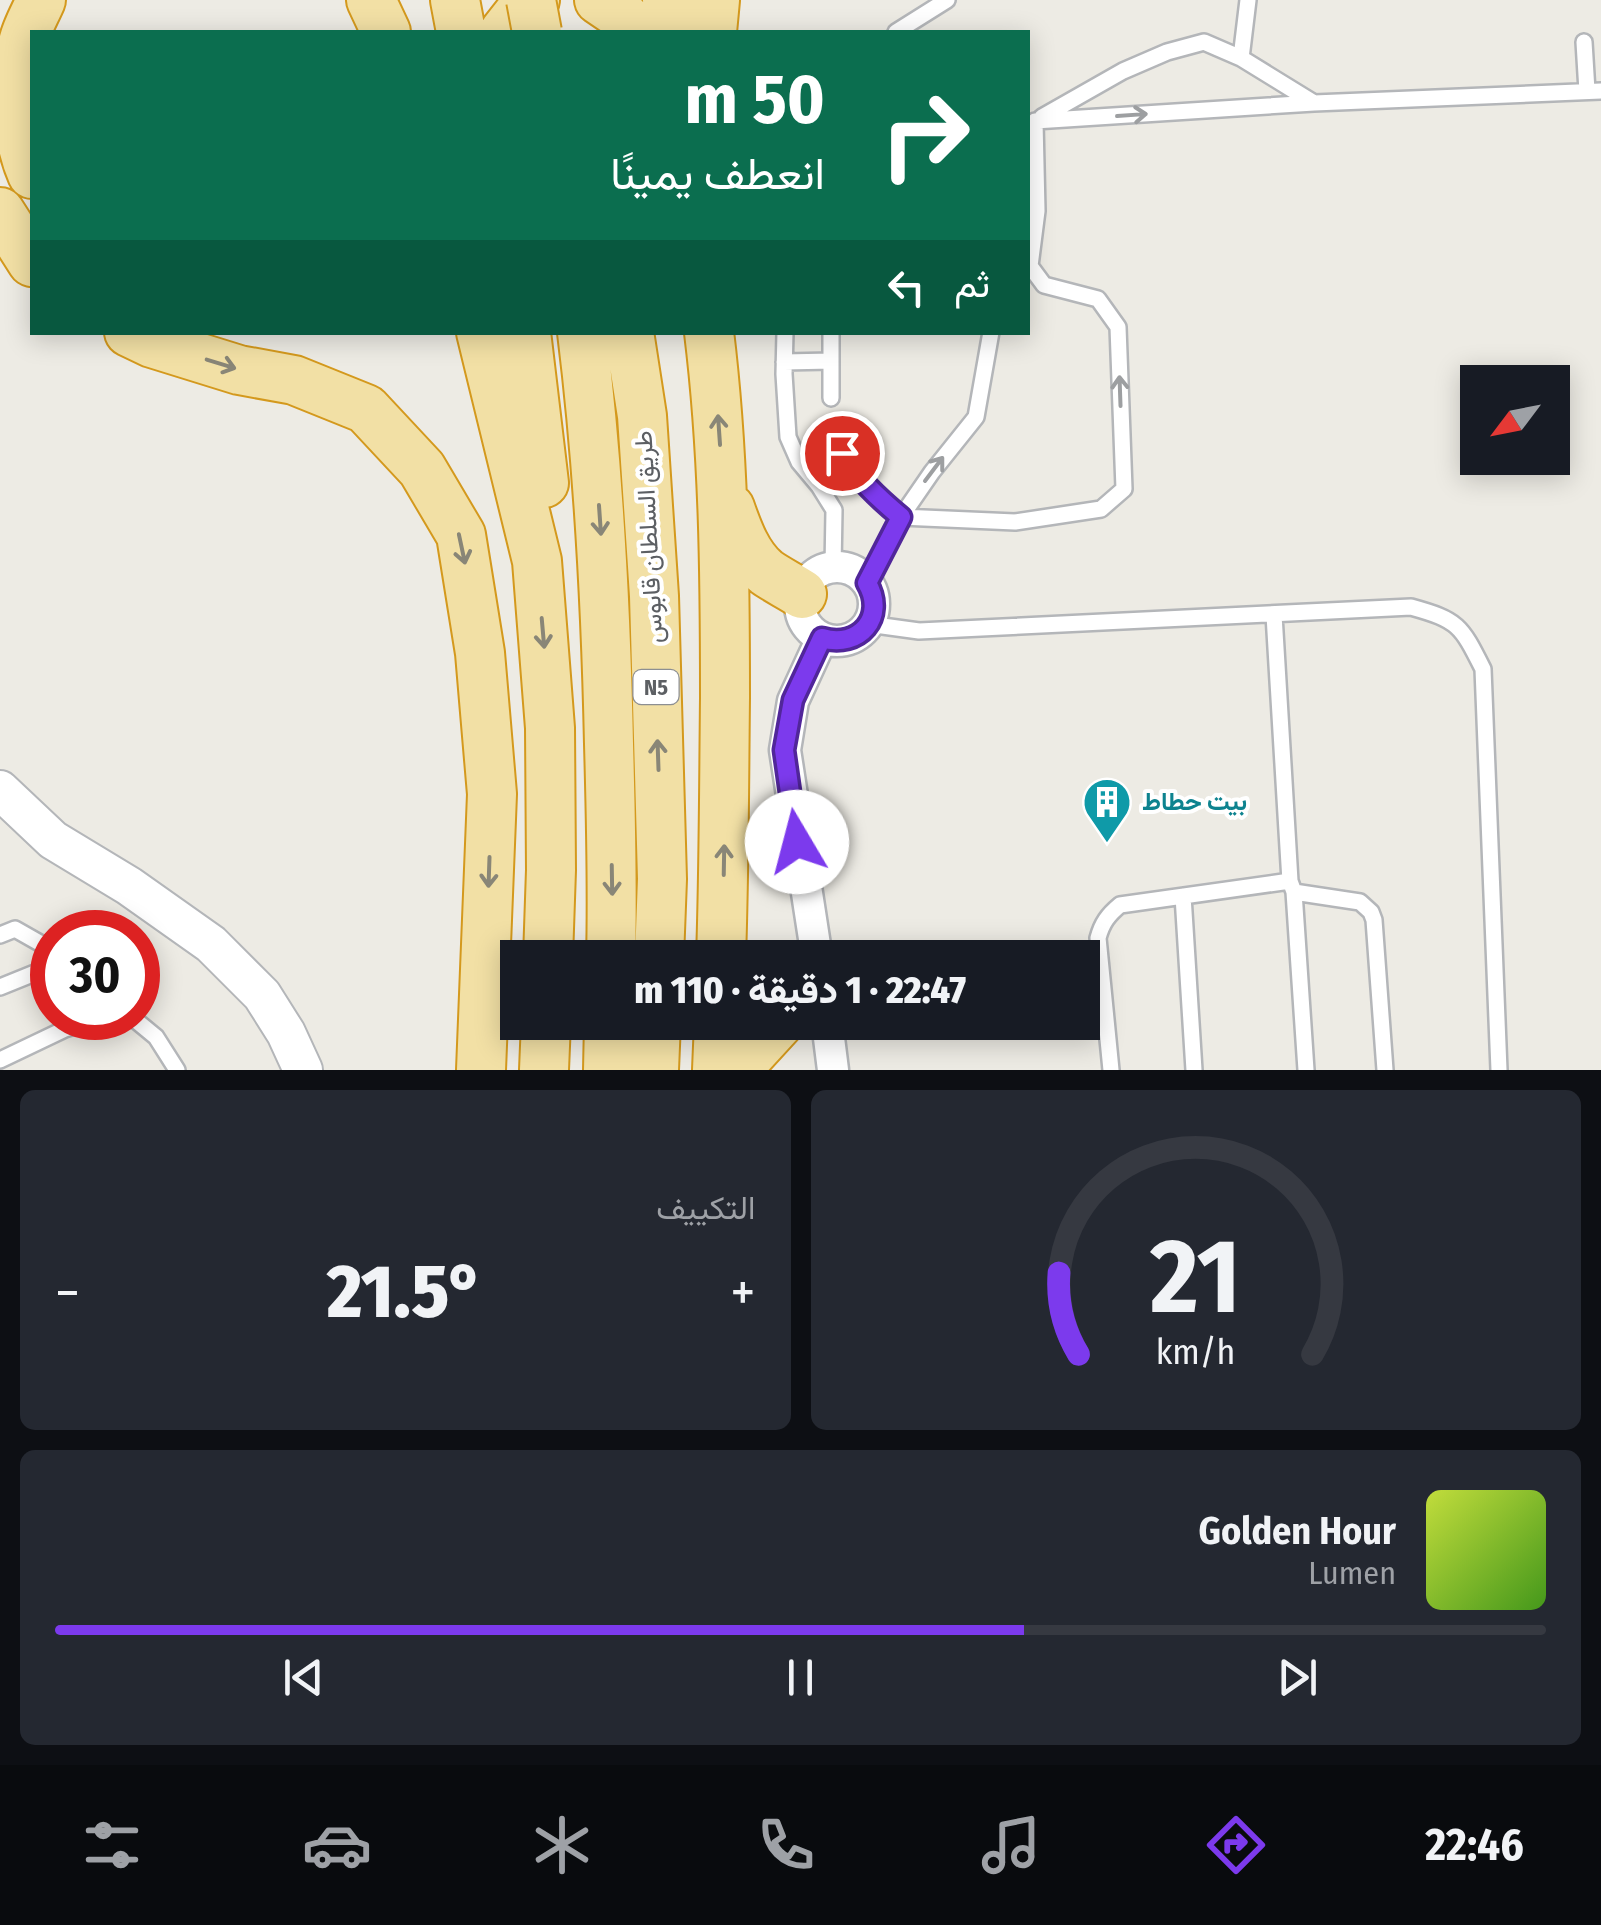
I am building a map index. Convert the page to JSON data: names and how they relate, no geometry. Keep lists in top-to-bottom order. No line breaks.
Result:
{"streets":{"highway":["طريق السلطان قابوس","N5"]},"places":{"building":["بيت حطاط"]},"north":"bottom left","page":{"turn":["50 m","انعطف يمينًا"],"then":"ثم","limit":"30","trip":"22:47 · 1 دقيقة · 110 m","tile":"التكييف","heat":["−","21.5°","+"],"song":["Golden Hour","Lumen"],"tabs":"22:46","gauge":["21","km/h"]}}
